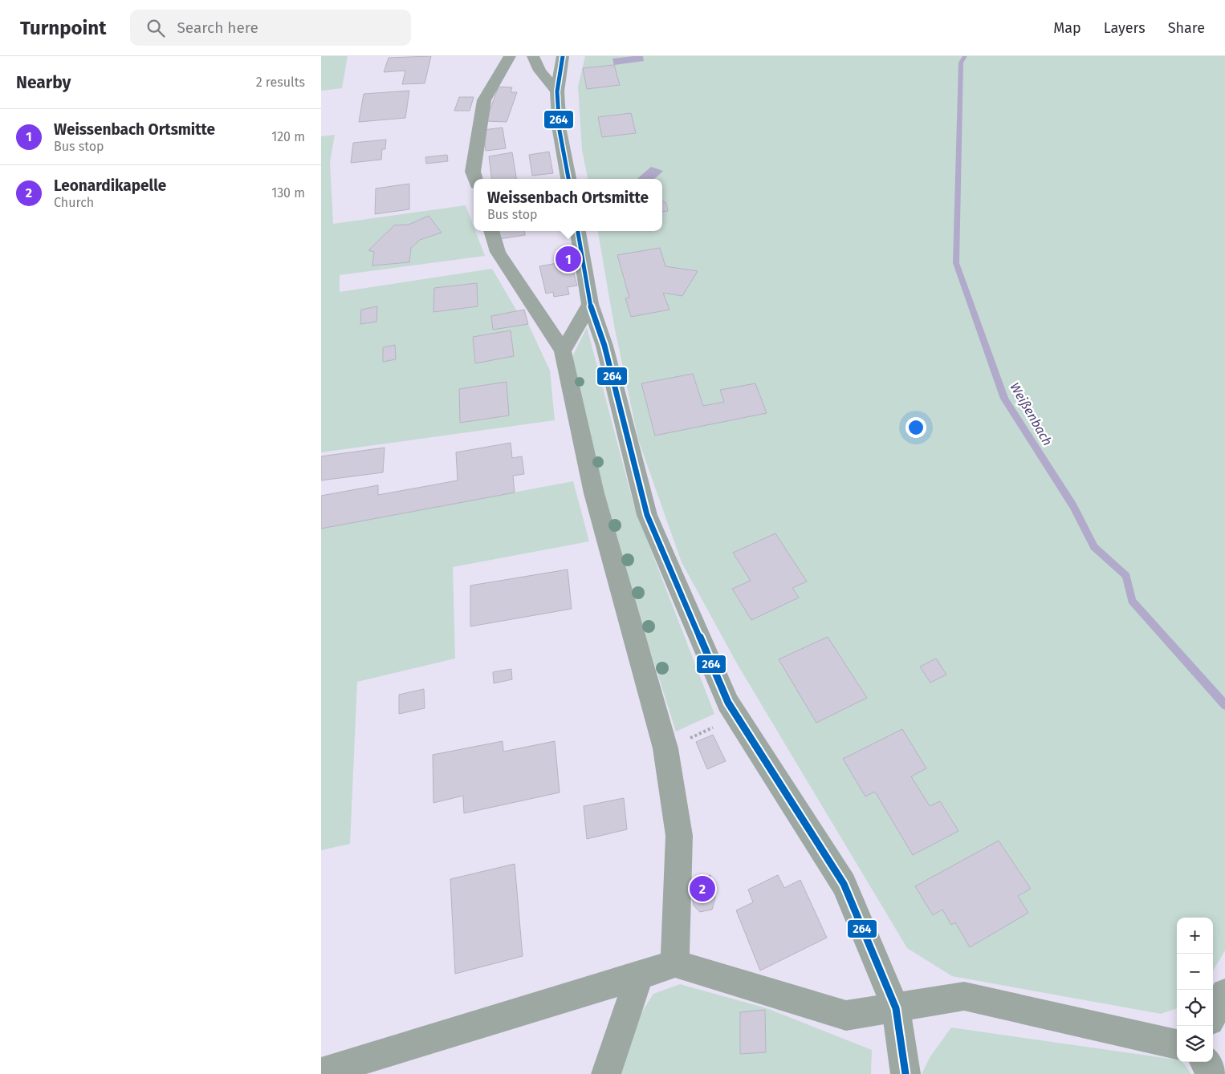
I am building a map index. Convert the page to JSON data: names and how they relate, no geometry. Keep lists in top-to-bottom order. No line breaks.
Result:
{"water":["Weißenbach"],"lines":["transit line 264"],"page":{"header":"Turnpoint","search":"Search here","nav":["Map","Layers","Share"],"heading":["Nearby","2 results"],"list":[{"mark":"1","name":"Weissenbach Ortsmitte","note":"Bus stop","value":"120 m"},{"mark":"2","name":"Leonardikapelle","note":"Church","value":"130 m"}],"popup":["Weissenbach Ortsmitte","Bus stop"],"pins":["1","2"],"map_buttons":["+","−"]}}
